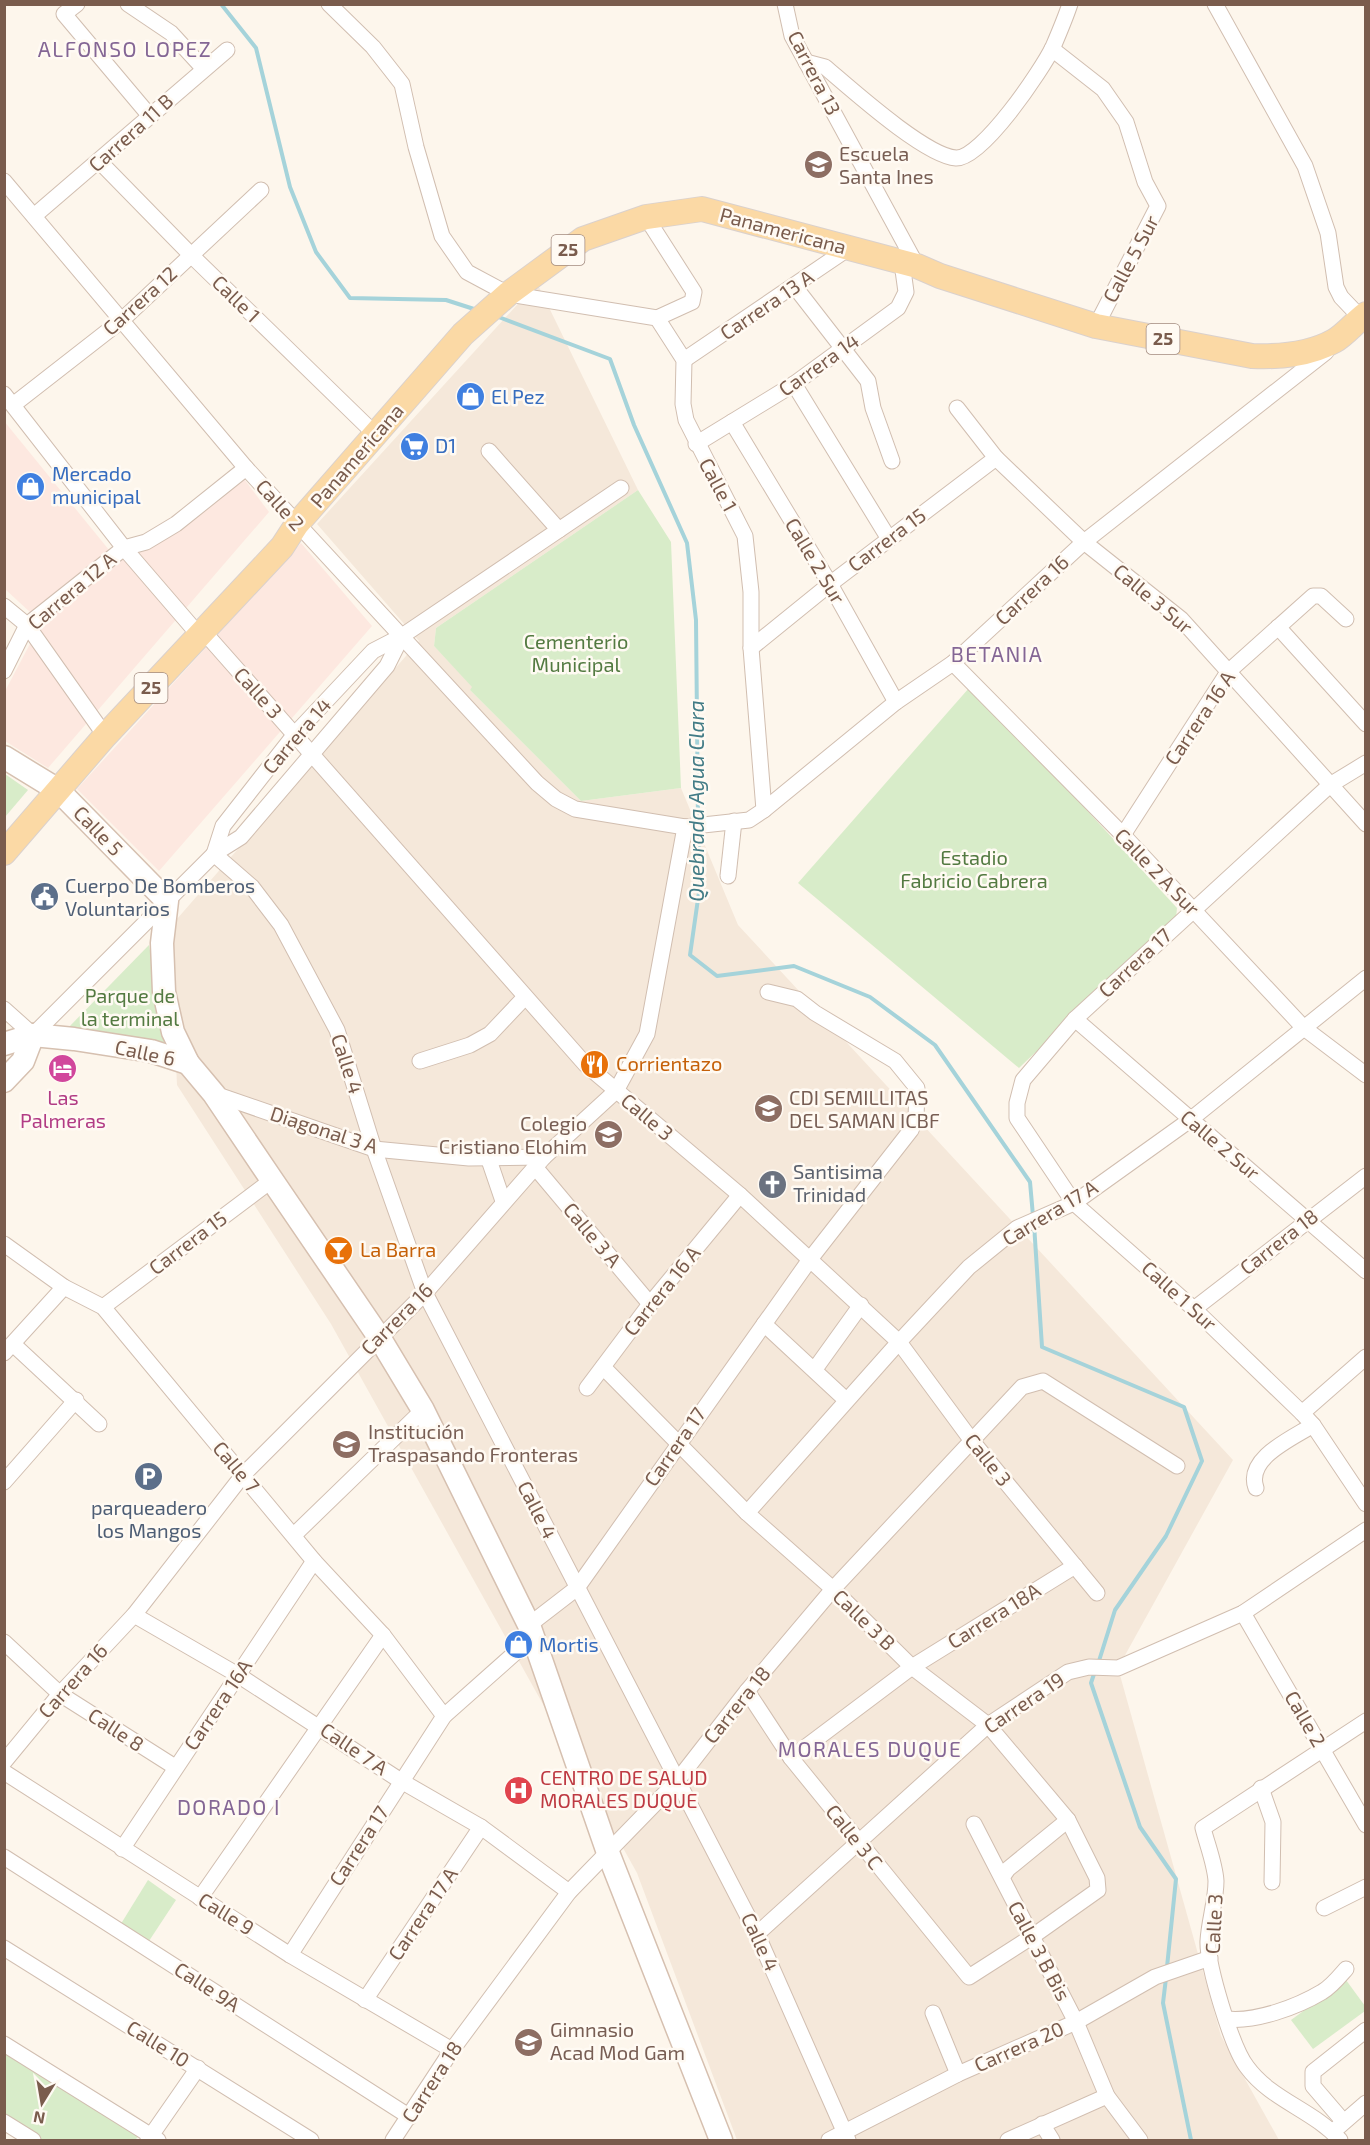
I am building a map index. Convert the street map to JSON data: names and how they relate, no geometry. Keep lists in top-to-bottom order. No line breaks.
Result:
{"streets":{"main road":["Panamericana","25"],"street":["Carrera 13","Carrera 11 B","Calle 5 Sur","Calle 1","Carrera 12","Carrera 13 A","Carrera 14","Calle 2","Carrera 15","Calle 2 Sur","Carrera 16","Carrera 12 A","Calle 3 Sur","Calle 3","Carrera 16 A","Calle 5","Calle 2 A Sur","Carrera 17","Calle 6","Calle 4","Diagonal 3 A","Carrera 17 A","Calle 3 A","Carrera 18","Calle 1 Sur","Calle 7","Carrera 18A","Calle 3 B","Carrera 19","Carrera 16A","Calle 8","Calle 7 A","Calle 3 C","Calle 9","Calle 3 B Bis","Calle 9A","Calle 10","Carrera 20"]},"crossings":[["Carrera 13","Panamericana"],["Carrera 13","Carrera 14"],["Carrera 11 B","Calle 1"],["Carrera 11 B","Calle 2"],["Panamericana","Calle 5 Sur"],["Panamericana","Calle 1"],["Panamericana","Carrera 13 A"],["Panamericana","Carrera 14"],["Panamericana","Calle 2"],["Panamericana","Carrera 16"],["Panamericana","Calle 3"],["Panamericana","Calle 5"],["Calle 1","Carrera 12"],["Calle 1","Carrera 13 A"],["Calle 1","Carrera 14"],["Calle 1","Carrera 15"],["Calle 1","Carrera 16"],["Carrera 12","Calle 2"],["Carrera 12","Calle 3"],["Carrera 14","Calle 2"],["Carrera 14","Calle 2 Sur"],["Carrera 14","Calle 3"],["Carrera 14","Calle 5"],["Carrera 14","Calle 6"],["Carrera 14","Calle 4"],["Calle 2","Carrera 16"],["Calle 2","Carrera 12 A"],["Calle 2","Carrera 19"],["Carrera 15","Calle 2 Sur"],["Carrera 15","Calle 3 Sur"],["Carrera 15","Calle 7"],["Calle 2 Sur","Carrera 16"],["Calle 2 Sur","Carrera 17"],["Calle 2 Sur","Carrera 17 A"],["Calle 2 Sur","Carrera 18"],["Carrera 16","Calle 3 Sur"],["Carrera 16","Calle 3"],["Carrera 16","Calle 2 A Sur"],["Carrera 16","Calle 4"],["Carrera 16","Diagonal 3 A"],["Carrera 16","Calle 3 A"],["Carrera 16","Calle 7"],["Carrera 16","Calle 8"],["Carrera 16","Calle 7 A"],["Carrera 12 A","Calle 3"],["Calle 3 Sur","Carrera 16 A"],["Calle 3 Sur","Carrera 17"],["Calle 3","Carrera 16 A"],["Calle 3","Carrera 17"],["Calle 3","Carrera 17 A"],["Calle 3","Carrera 18"],["Calle 3","Carrera 18A"],["Calle 3","Carrera 20"],["Carrera 16 A","Calle 2 A Sur"],["Carrera 16 A","Calle 3 A"],["Carrera 16 A","Calle 3 B"],["Calle 2 A Sur","Carrera 17"],["Calle 2 A Sur","Carrera 17 A"],["Carrera 17","Calle 4"],["Carrera 17","Calle 1 Sur"],["Carrera 17","Calle 7"],["Carrera 17","Calle 3 B"],["Carrera 17","Calle 7 A"],["Carrera 17","Calle 9"],["Calle 4","Diagonal 3 A"],["Calle 4","Carrera 18"],["Calle 4","Carrera 19"],["Calle 4","Carrera 20"],["Diagonal 3 A","Calle 3 A"],["Carrera 17 A","Calle 1 Sur"],["Carrera 17 A","Calle 3 B"],["Carrera 17 A","Calle 7 A"],["Carrera 17 A","Calle 9"],["Carrera 18","Calle 1 Sur"],["Carrera 18","Calle 3 B"],["Carrera 18","Calle 7 A"],["Carrera 18","Calle 3 C"],["Carrera 18","Calle 9"],["Carrera 18","Calle 9A"],["Calle 7","Carrera 16A"],["Carrera 18A","Calle 3 B"],["Carrera 18A","Calle 3 C"],["Calle 3 B","Carrera 19"],["Calle 3 B","Calle 3 C"],["Calle 3 B","Calle 3 B Bis"],["Carrera 19","Calle 3 C"],["Carrera 16A","Calle 8"],["Carrera 16A","Calle 7 A"],["Carrera 16A","Calle 9"],["Calle 3 C","Calle 3 B Bis"],["Calle 3 B Bis","Carrera 20"]],"districts":["ALFONSO LOPEZ","BETANIA","MORALES DUQUE","DORADO I"],"water":["Quebrada Agua Clara"],"parks":["Cementerio Municipal","Estadio Fabricio Cabrera","Parque de la terminal"],"places":{"school or university":["Escuela Santa Ines","CDI SEMILLITAS DEL SAMAN ICBF","Colegio Cristiano Elohim","Institución Traspasando Fronteras","Gimnasio Acad Mod Gam"],"shop":["El Pez","Mercado municipal","Mortis"],"supermarket":["D1"],"public building":["Cuerpo De Bomberos Voluntarios"],"restaurant":["Corrientazo"],"hotel":["Las Palmeras"],"church":["Santisima Trinidad"],"bar":["La Barra"],"parking":["parqueadero los Mangos"],"hospital":["CENTRO DE SALUD MORALES DUQUE"]},"north":"bottom"}
